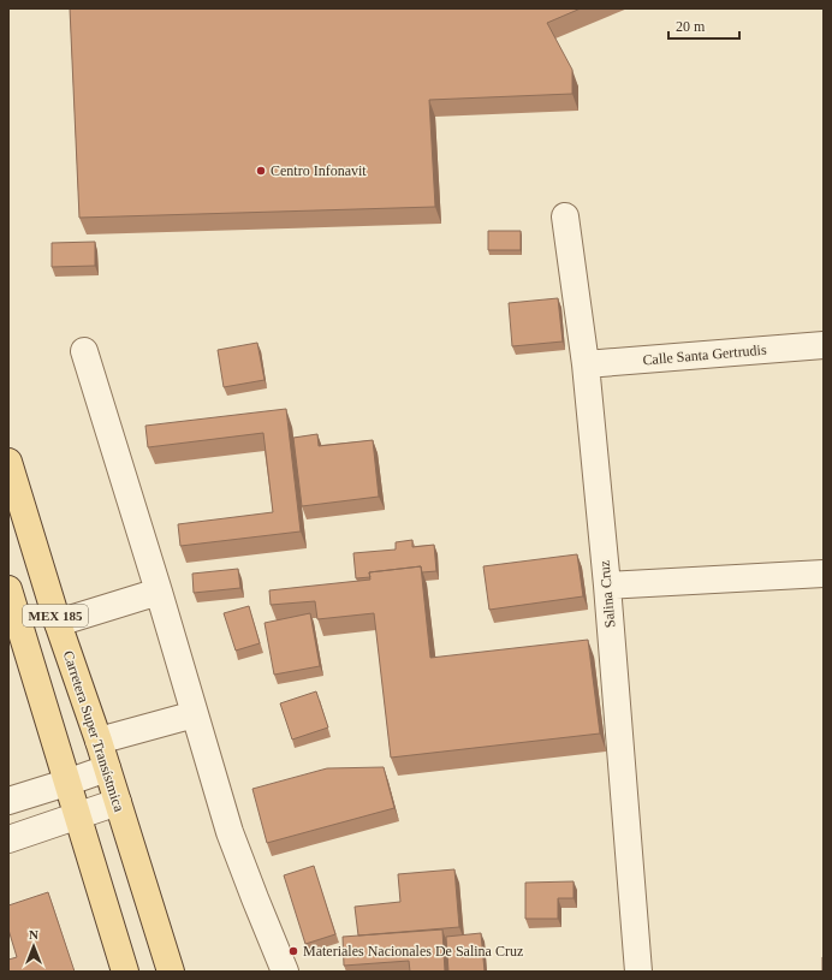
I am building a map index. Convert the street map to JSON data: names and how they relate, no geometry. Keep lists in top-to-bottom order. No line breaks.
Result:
{"streets":{"main road":["MEX 185","Carretera Super Transístmica"],"street":["Calle Santa Gertrudis","Salina Cruz"]},"crossings":[["Calle Santa Gertrudis","Salina Cruz"]],"places":["Centro Infonavit","Materiales Nacionales De Salina Cruz"],"scale_bar":"20 m","north":"top"}
